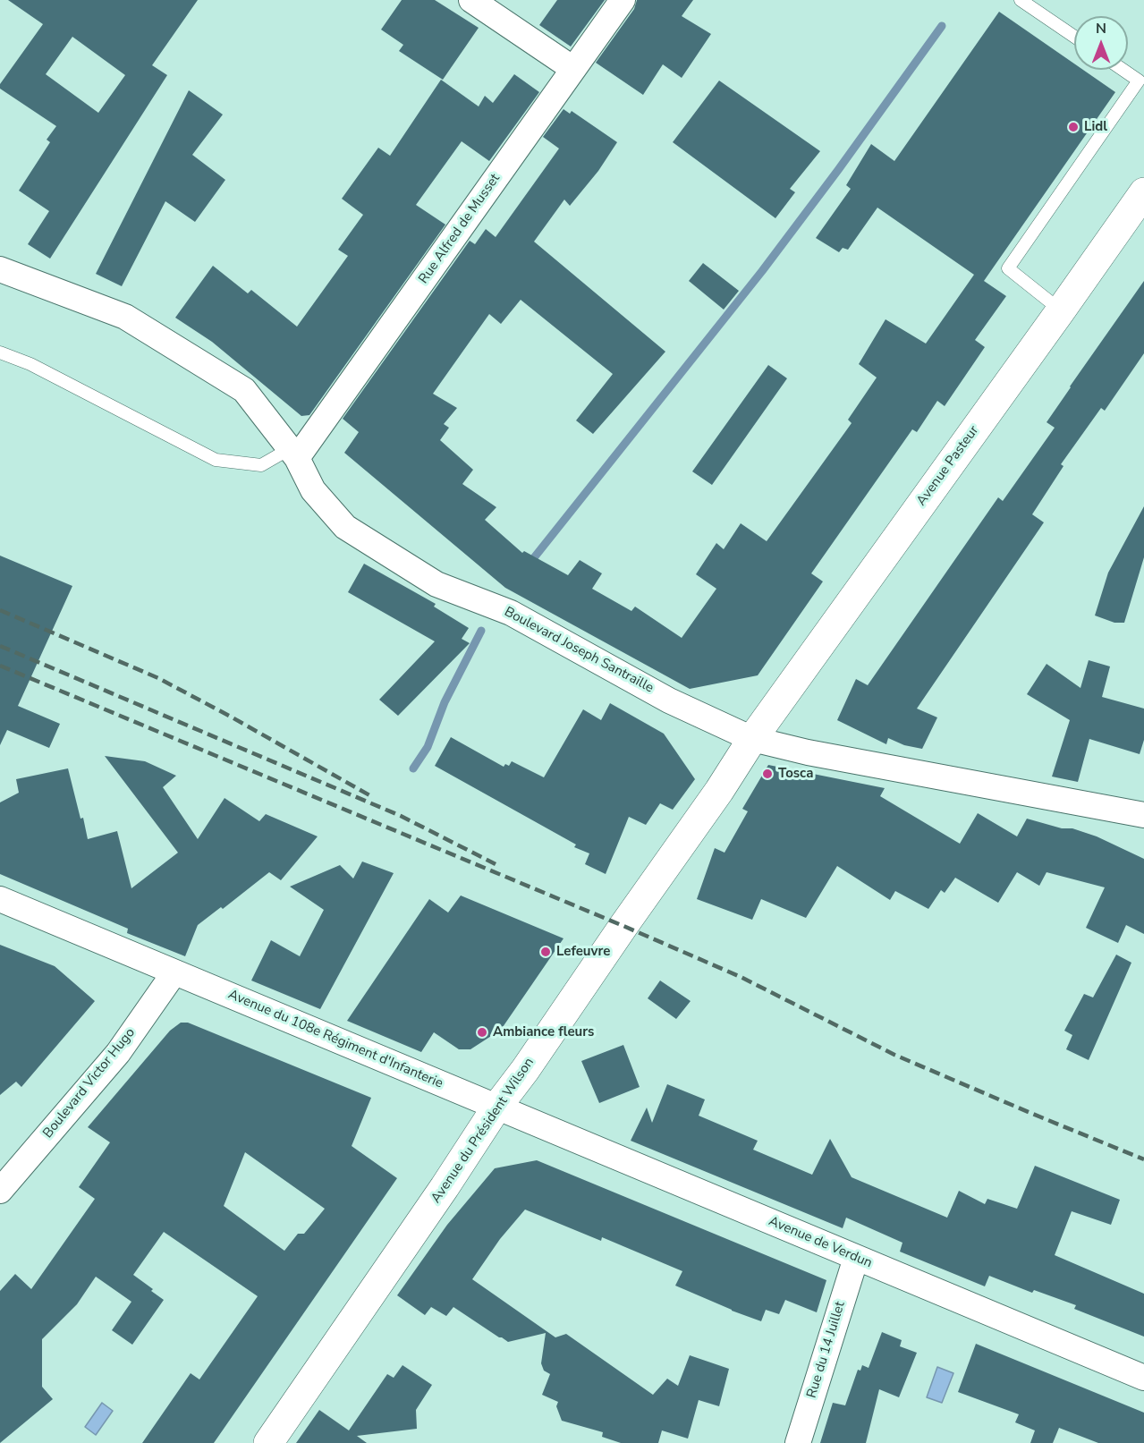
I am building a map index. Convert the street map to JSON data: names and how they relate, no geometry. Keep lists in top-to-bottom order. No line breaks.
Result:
{"streets":{"main road":["Avenue Pasteur","Avenue du Président Wilson"],"street":["Rue Alfred de Musset","Boulevard Joseph Santraille","Avenue du 108e Régiment d'Infanterie","Boulevard Victor Hugo","Avenue de Verdun","Rue du 14 Juillet"]},"crossings":[["Rue Alfred de Musset","Boulevard Joseph Santraille"],["Avenue Pasteur","Boulevard Joseph Santraille"],["Avenue Pasteur","Avenue du Président Wilson"],["Boulevard Joseph Santraille","Avenue du Président Wilson"],["Avenue du 108e Régiment d'Infanterie","Boulevard Victor Hugo"],["Avenue du 108e Régiment d'Infanterie","Avenue du Président Wilson"],["Avenue du 108e Régiment d'Infanterie","Avenue de Verdun"],["Avenue du Président Wilson","Avenue de Verdun"],["Avenue de Verdun","Rue du 14 Juillet"]],"places":["Lidl","Tosca","Lefeuvre","Ambiance fleurs"],"north":"top"}
